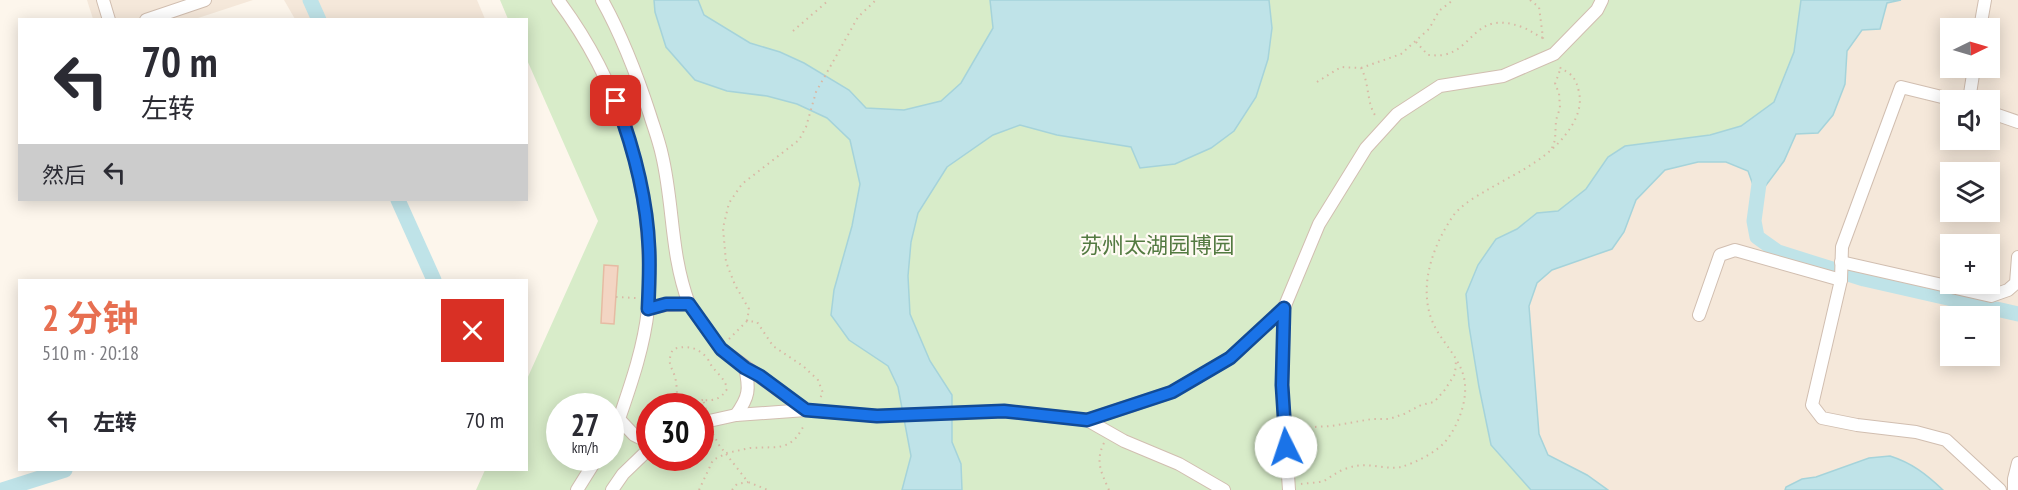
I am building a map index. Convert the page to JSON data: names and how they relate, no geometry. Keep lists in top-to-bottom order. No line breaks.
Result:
{"parks":["苏州太湖园博园"],"north":"right","page":{"map_buttons":["+","−"],"turn":["70 m","左转"],"then":"然后","heading":["2 分钟","510 m · 20:18"],"list":[{"name":"左转","value":"70 m"}],"speed":"27 km/h","limit":"30"}}
